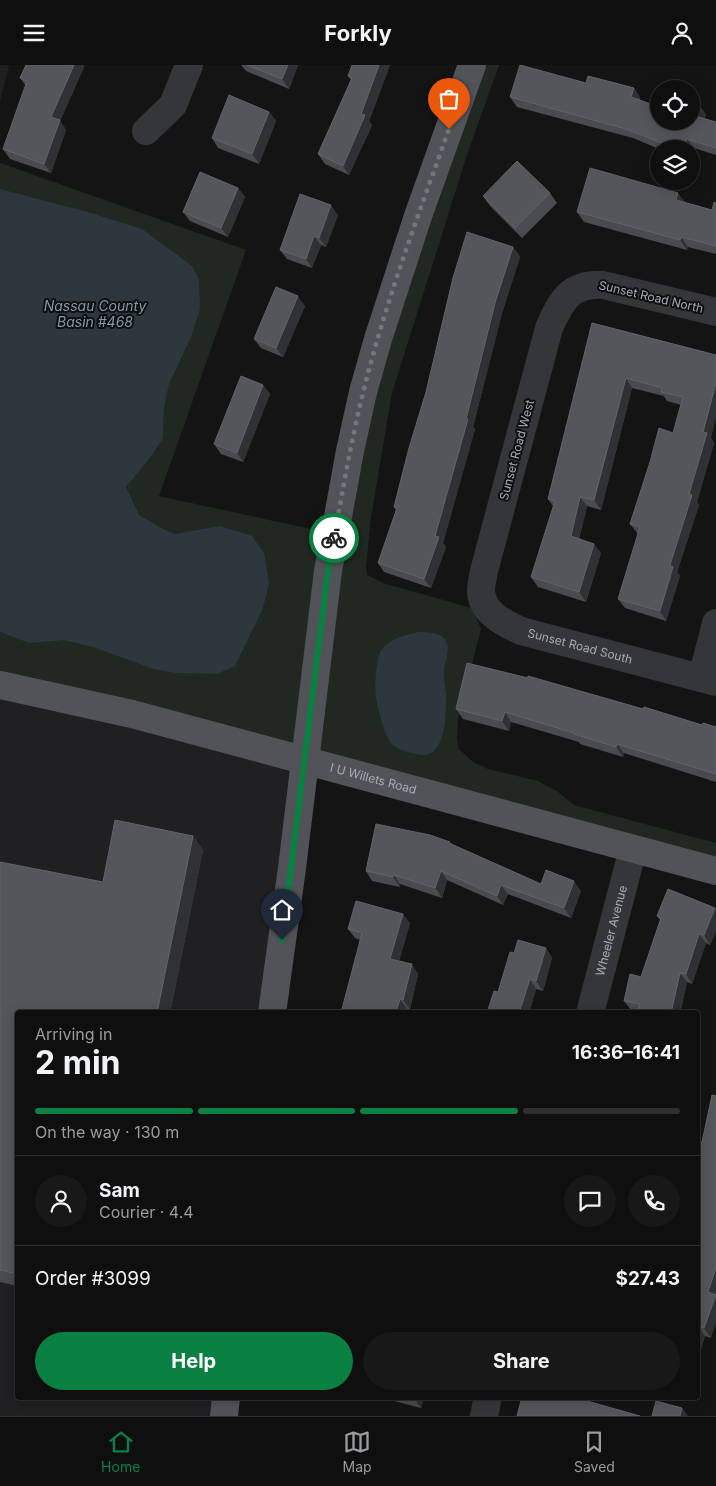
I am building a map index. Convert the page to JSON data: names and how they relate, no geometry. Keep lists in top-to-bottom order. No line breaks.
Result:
{"streets":{"main road":["I U Willets Road"],"street":["Sunset Road North","Sunset Road West","Sunset Road South","Wheeler Avenue"]},"crossings":[["Sunset Road North","Sunset Road West"],["Sunset Road West","Sunset Road South"],["I U Willets Road","Wheeler Avenue"]],"water":["Nassau County Basin #468"],"page":{"header":"Forkly","heading":["2 min","Arriving in","16:36–16:41"],"panel":["Sam","Courier · 4.4","Order #3099","$27.43"],"bar":"On the way · 130 m","buttons":["Help","Share"],"tabs":["Home","Map","Saved"]}}
